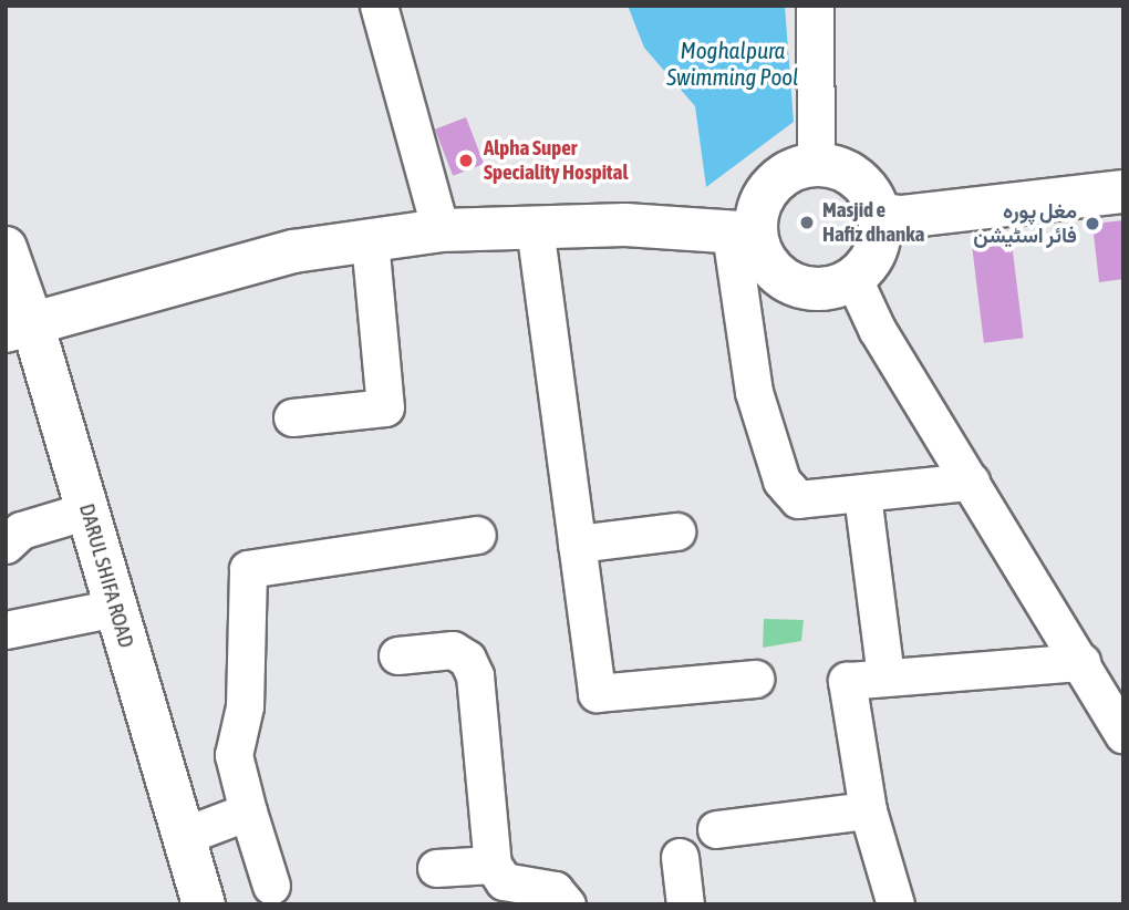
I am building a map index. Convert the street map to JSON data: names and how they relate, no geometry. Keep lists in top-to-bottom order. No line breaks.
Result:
{"streets":{"main road":["DARUL SHIFA ROAD"]},"water":["Moghalpura Swimming Pool"],"places":["Alpha Super Speciality Hospital","Masjid e Hafiz dhanka","مغل پورہ فائر اسٹیشن"]}
